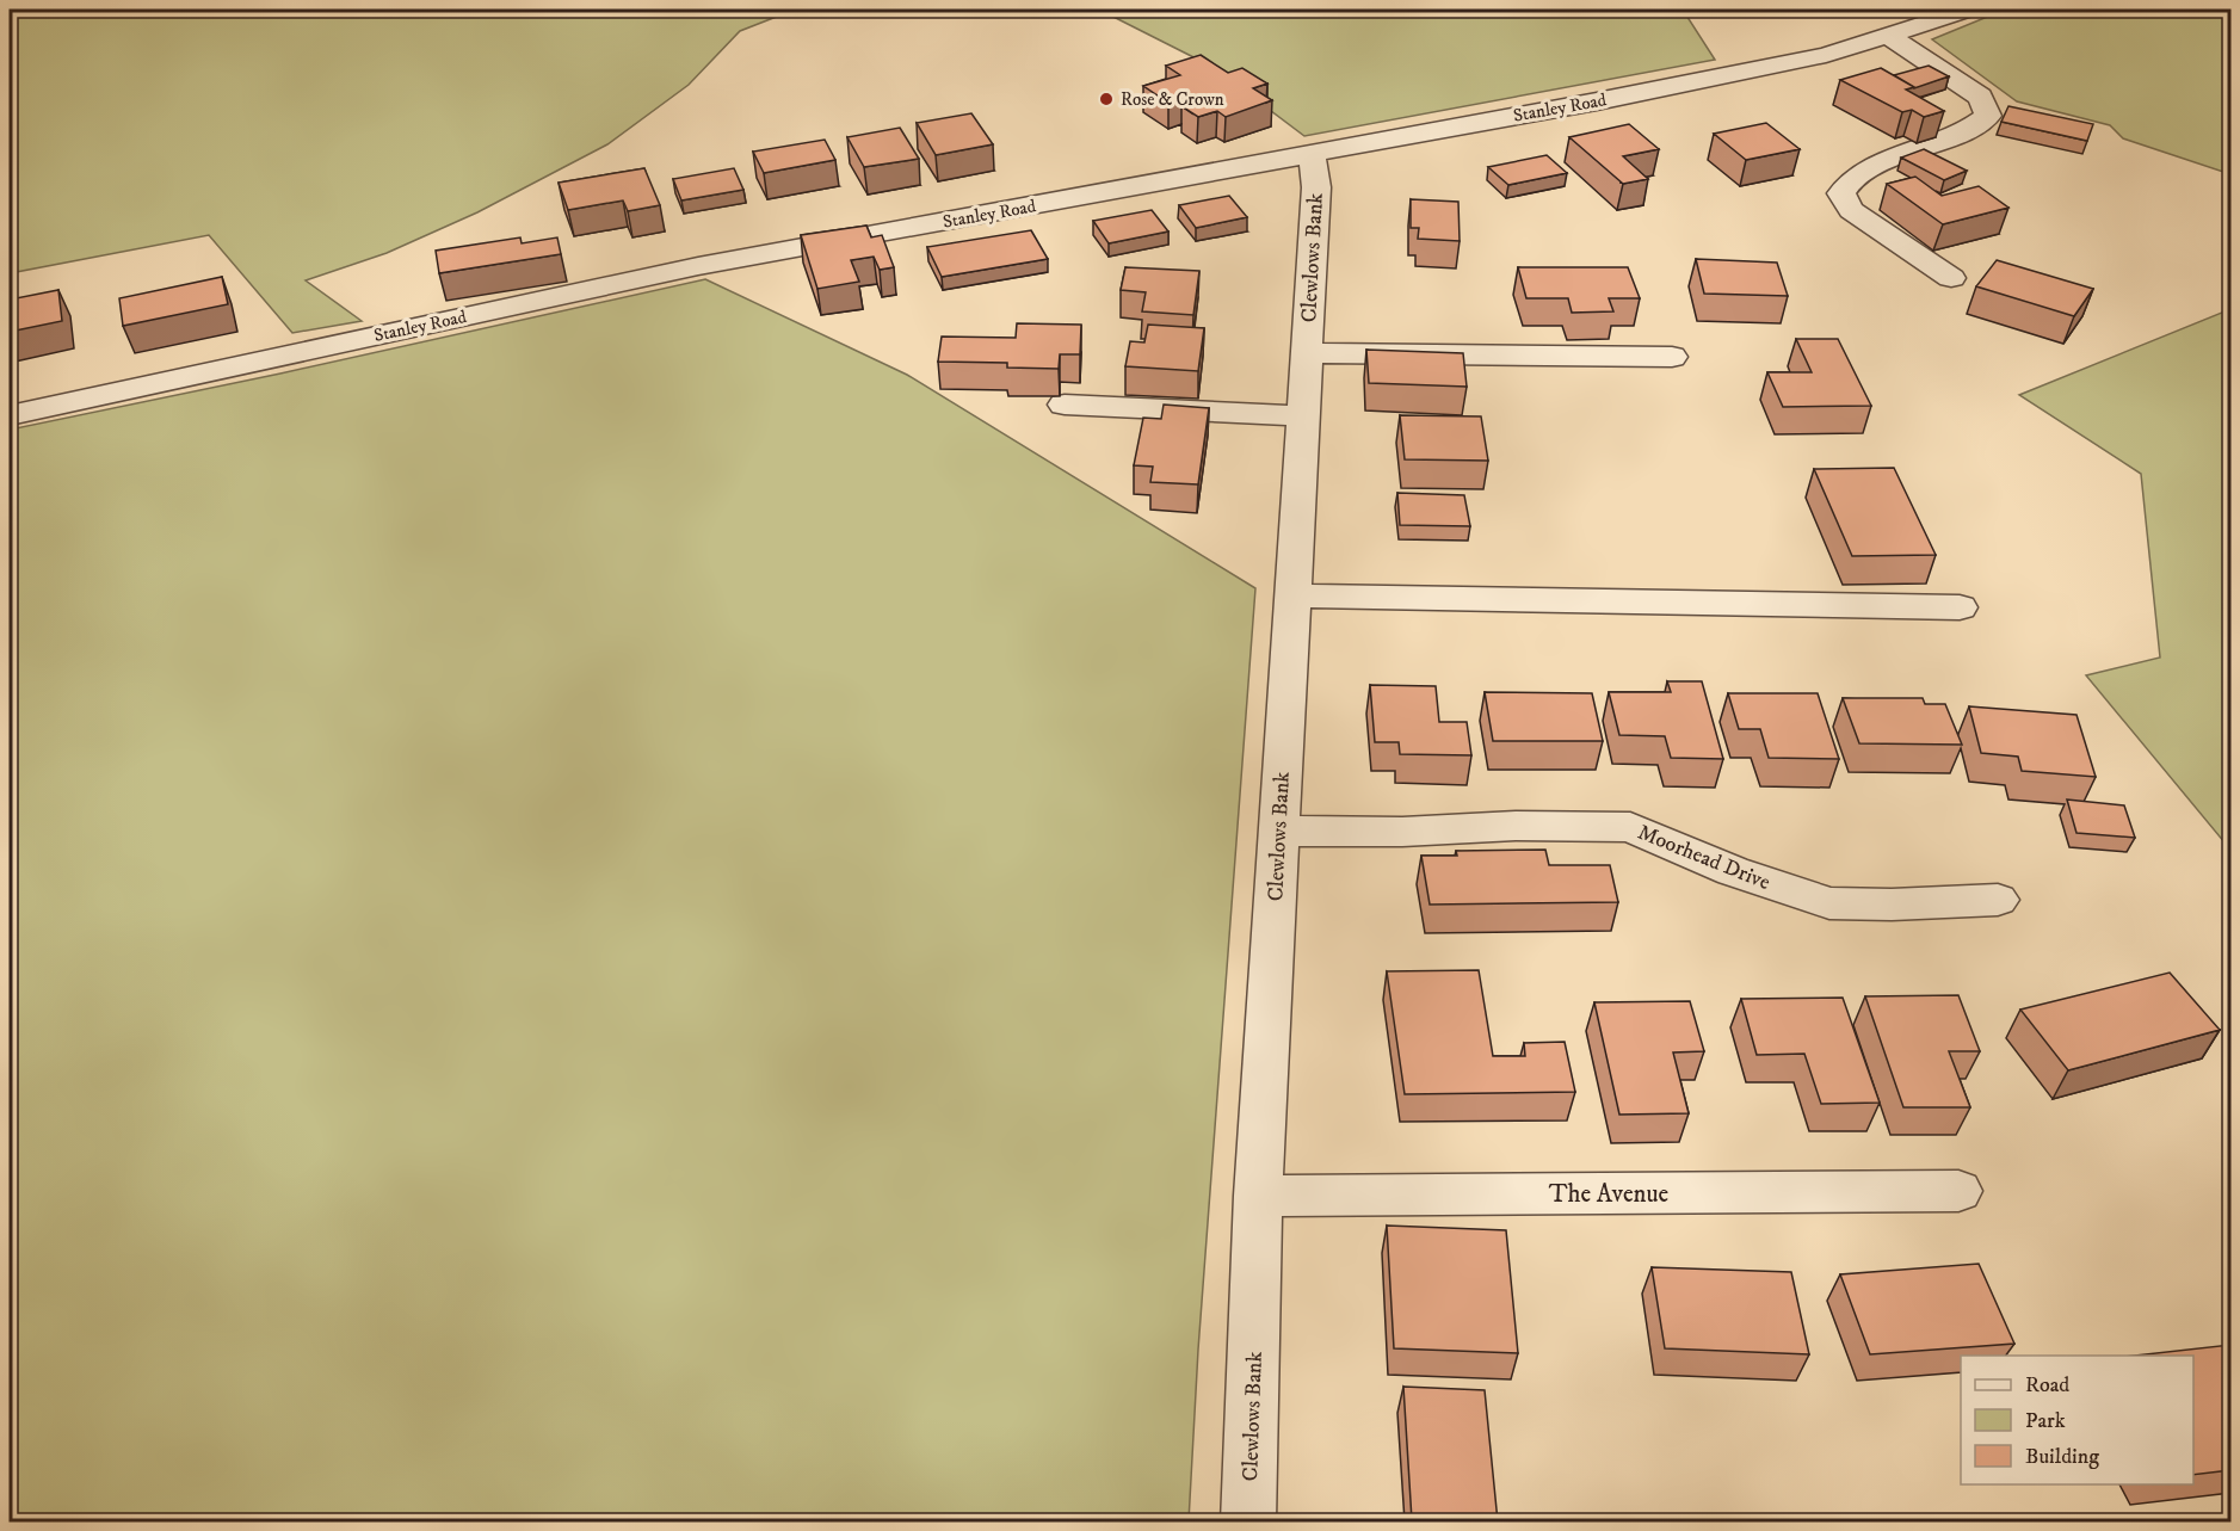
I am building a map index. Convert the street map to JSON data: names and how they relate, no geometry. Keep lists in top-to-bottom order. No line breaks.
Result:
{"streets":{"street":["Stanley Road","Clewlows Bank","Moorhead Drive","The Avenue"]},"crossings":[["Stanley Road","Clewlows Bank"],["Clewlows Bank","Moorhead Drive"],["Clewlows Bank","The Avenue"]],"places":["Rose & Crown"],"legend":["Road","Park","Building"]}
